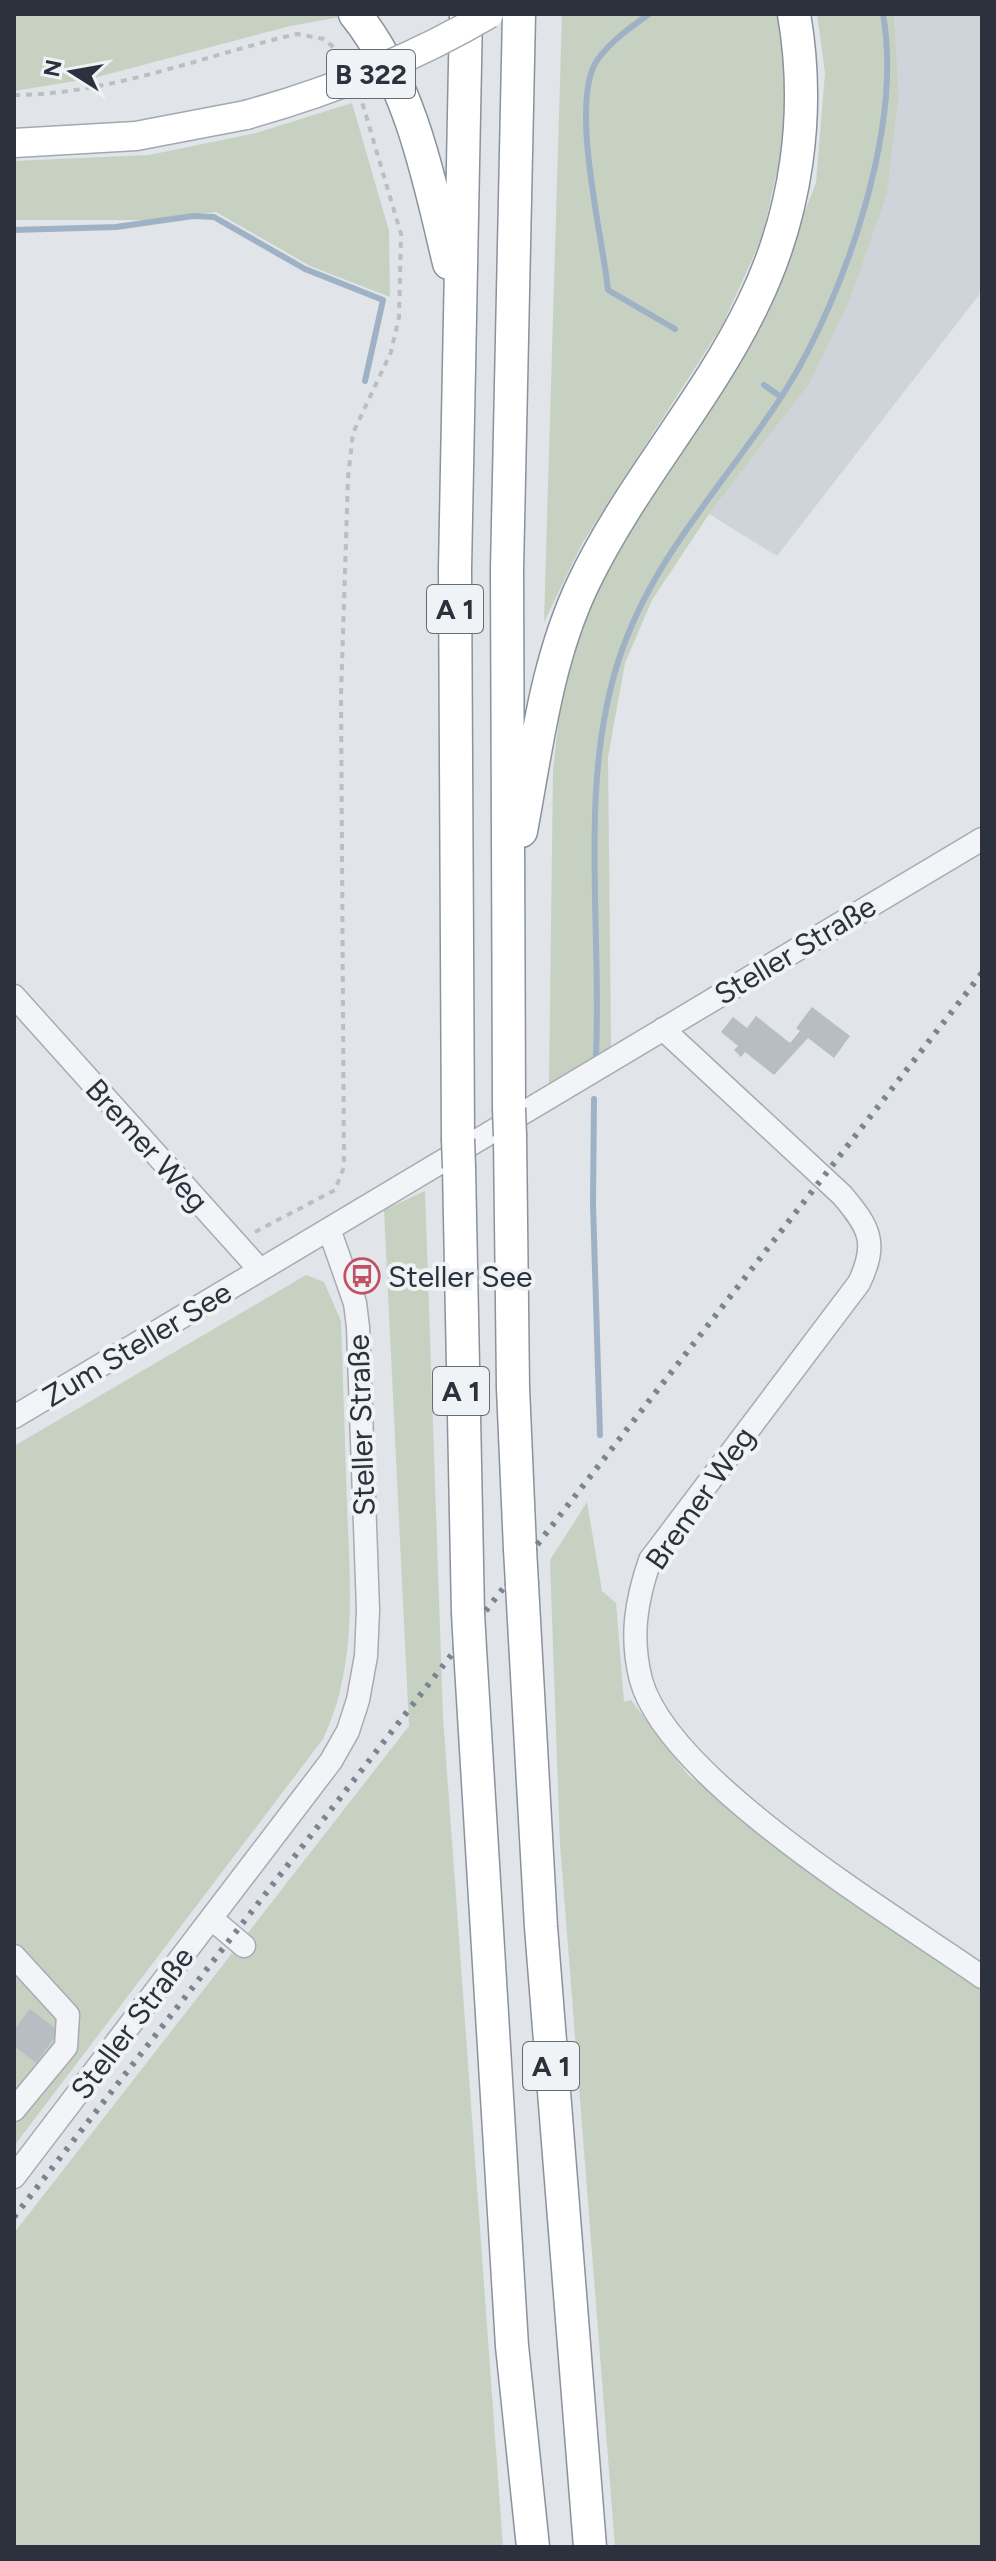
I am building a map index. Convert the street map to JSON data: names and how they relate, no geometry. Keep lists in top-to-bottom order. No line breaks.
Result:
{"streets":{"highway":["A 1"],"main road":["B 322"],"street":["Steller Straße","Bremer Weg","Zum Steller See"]},"crossings":[["Steller Straße","Bremer Weg"],["Bremer Weg","Zum Steller See"]],"places":{"bus stop":["Steller See"]},"north":"left"}
